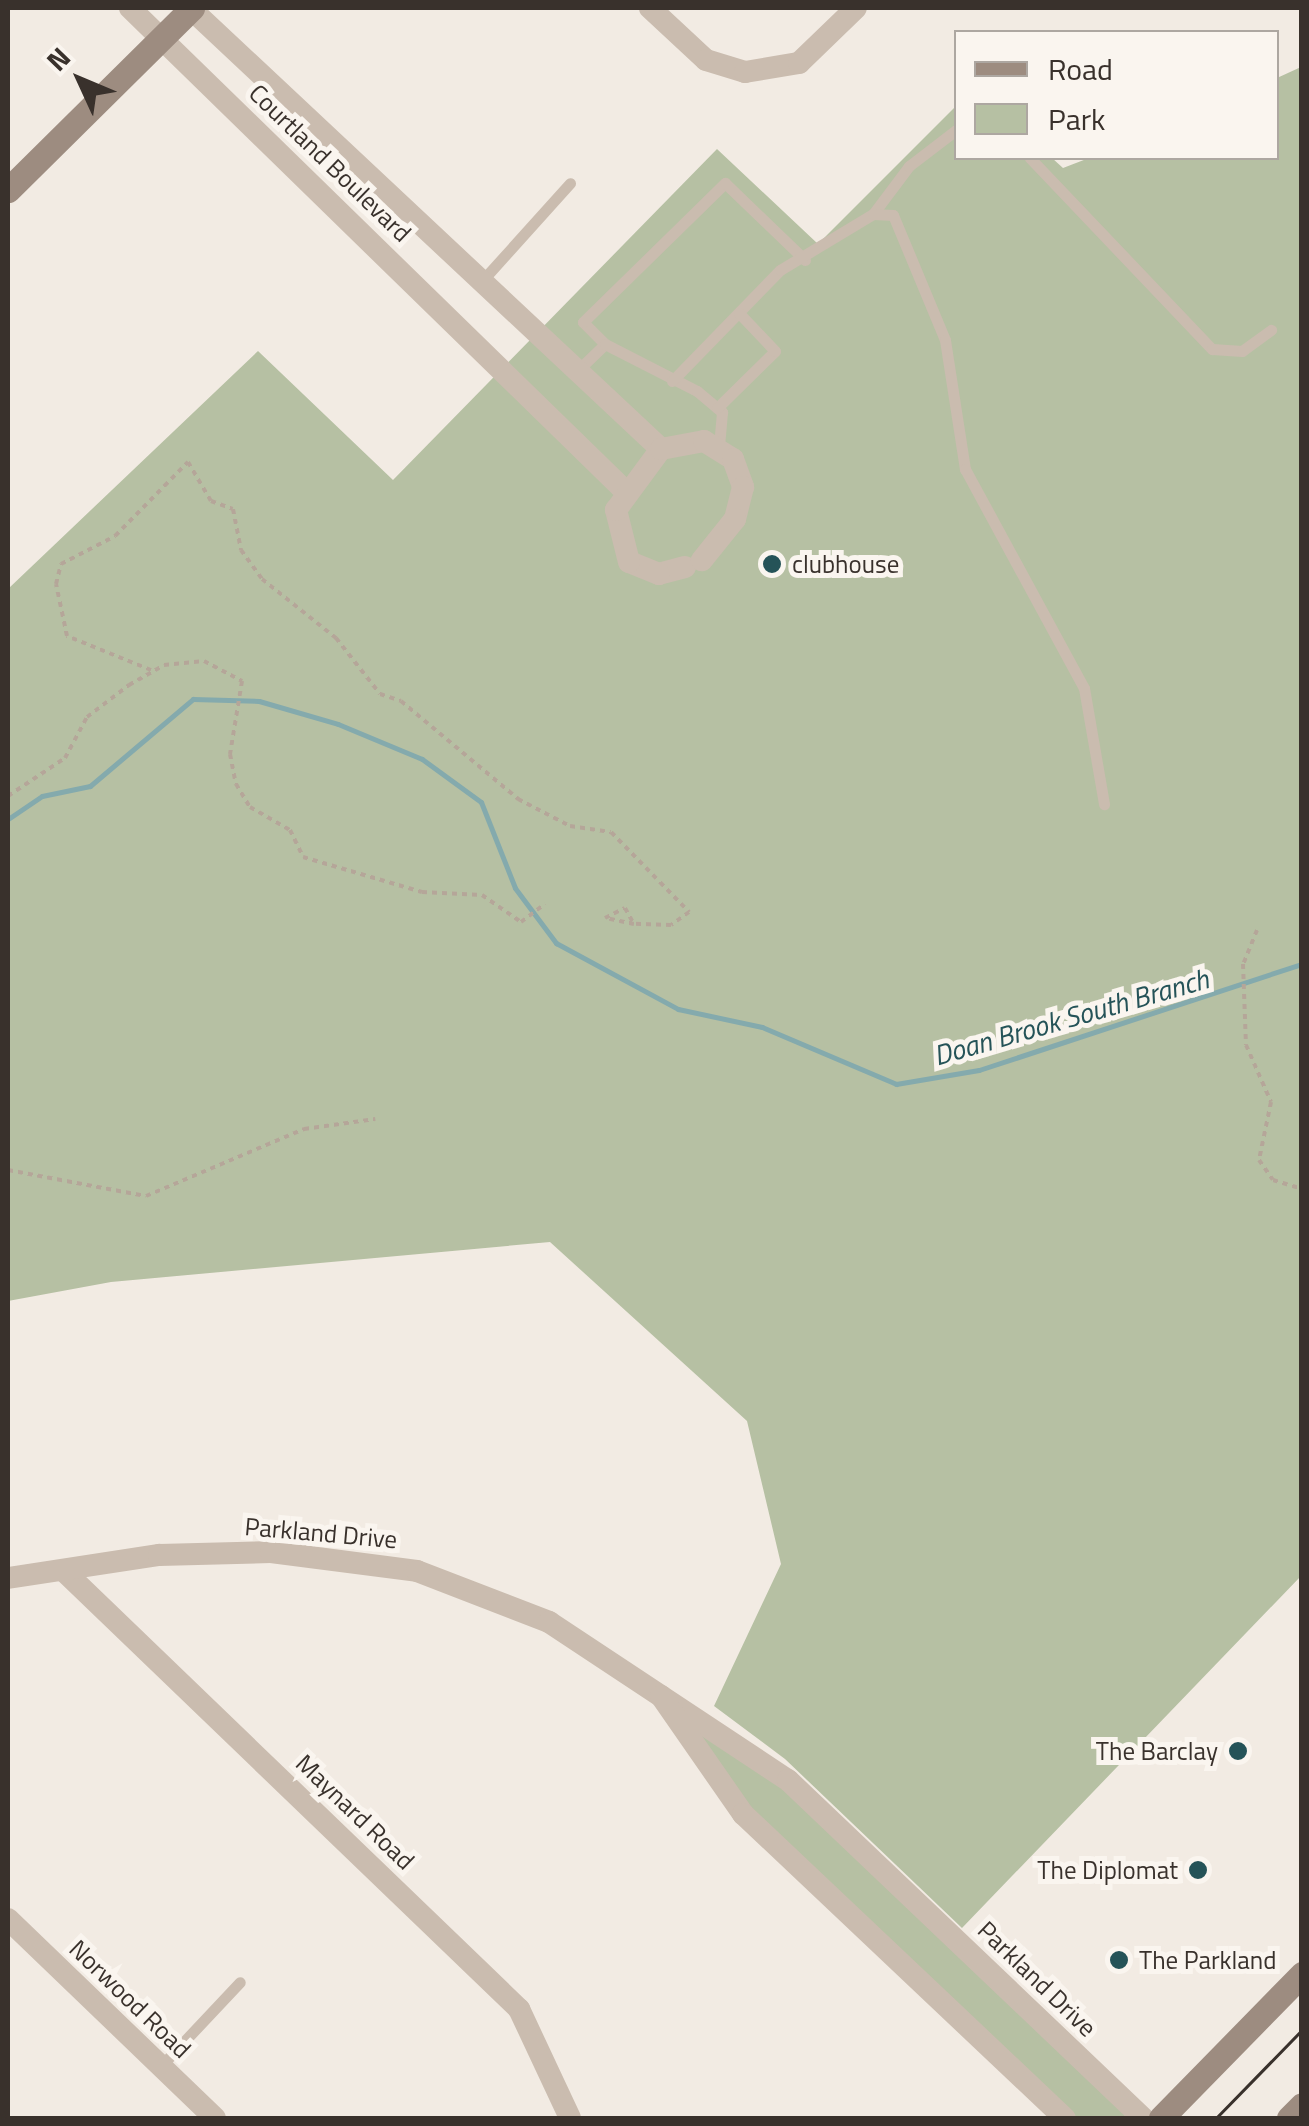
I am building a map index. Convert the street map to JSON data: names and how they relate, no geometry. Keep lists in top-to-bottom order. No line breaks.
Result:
{"streets":{"street":["Courtland Boulevard","Parkland Drive","Maynard Road","Norwood Road"]},"crossings":[["Parkland Drive","Maynard Road"]],"water":["Doan Brook South Branch"],"places":["clubhouse","The Barclay","The Diplomat","The Parkland"],"legend":["Road","Park"],"north":"top left"}
